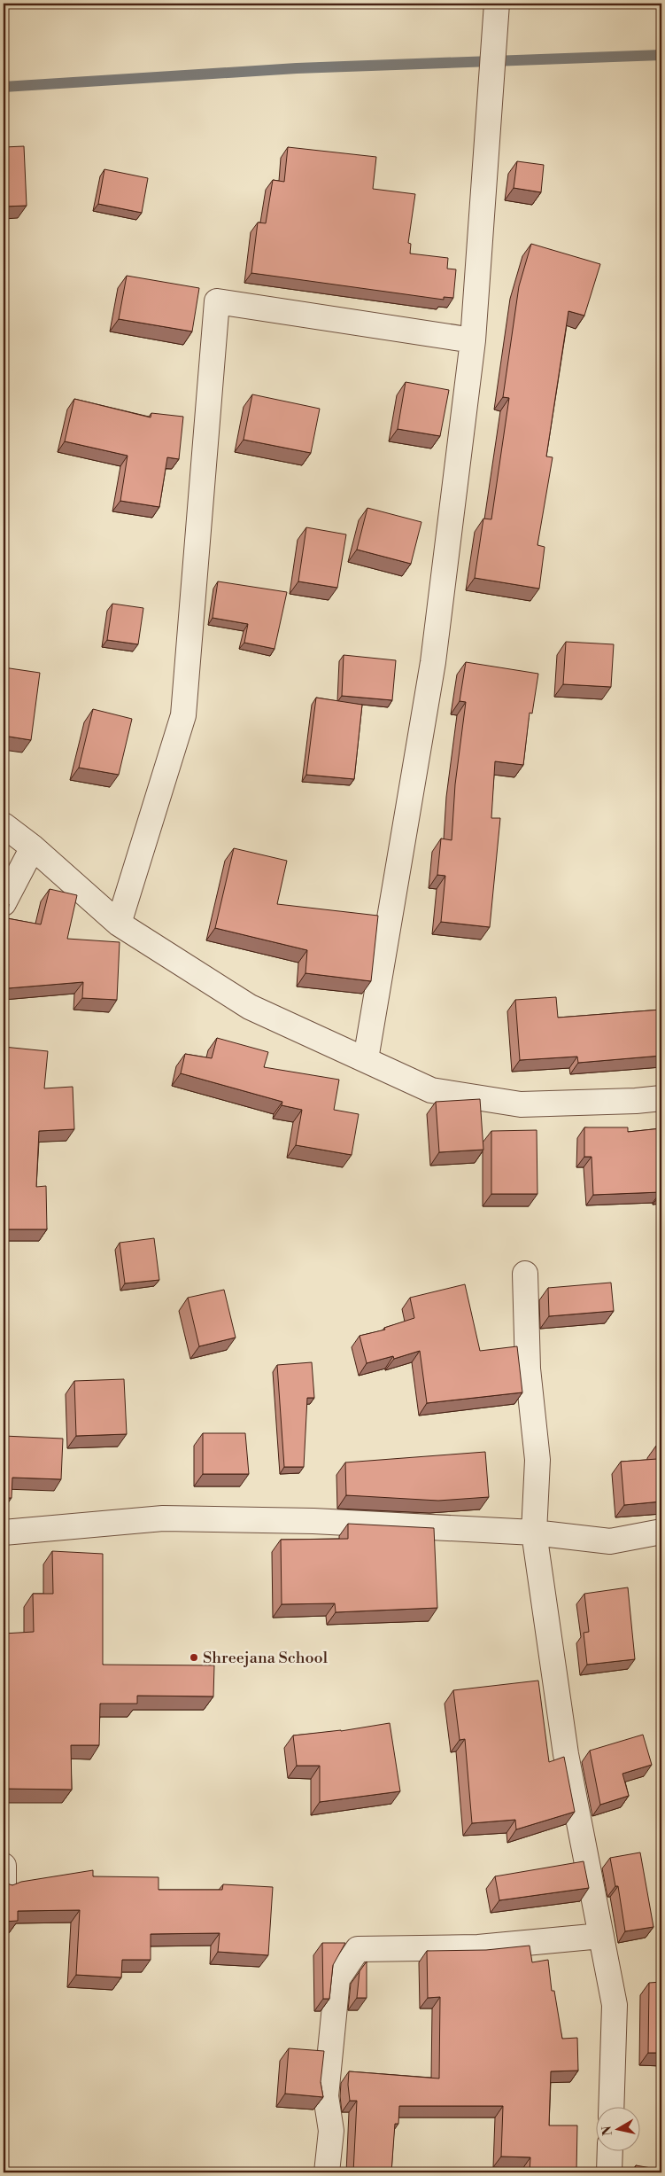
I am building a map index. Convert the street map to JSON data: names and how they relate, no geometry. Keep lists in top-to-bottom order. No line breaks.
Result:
{"places":["Shreejana School"],"north":"left"}
